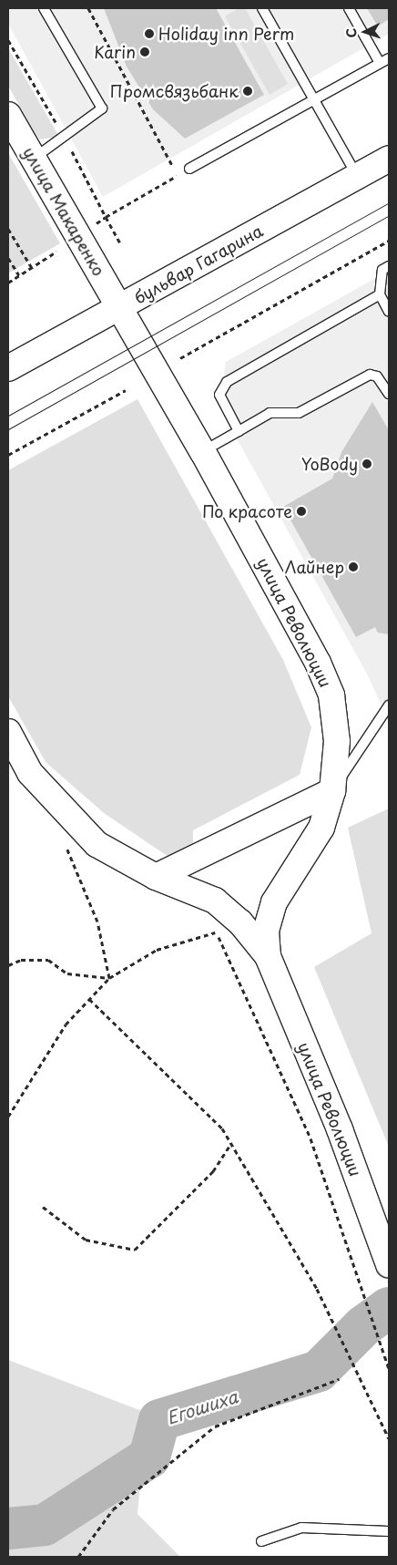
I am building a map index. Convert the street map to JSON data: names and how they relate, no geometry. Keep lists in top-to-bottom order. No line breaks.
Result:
{"streets":{"main road":["улица Макаренко","бульвар Гагарина","улица Революции"]},"crossings":[["улица Макаренко","бульвар Гагарина"],["улица Макаренко","улица Революции"],["бульвар Гагарина","улица Революции"]],"water":["Егошиха"],"places":["Holiday inn Perm","Karin","Промсвязьбанк","YoBody","По красоте","Лайнер"],"north":"left"}
